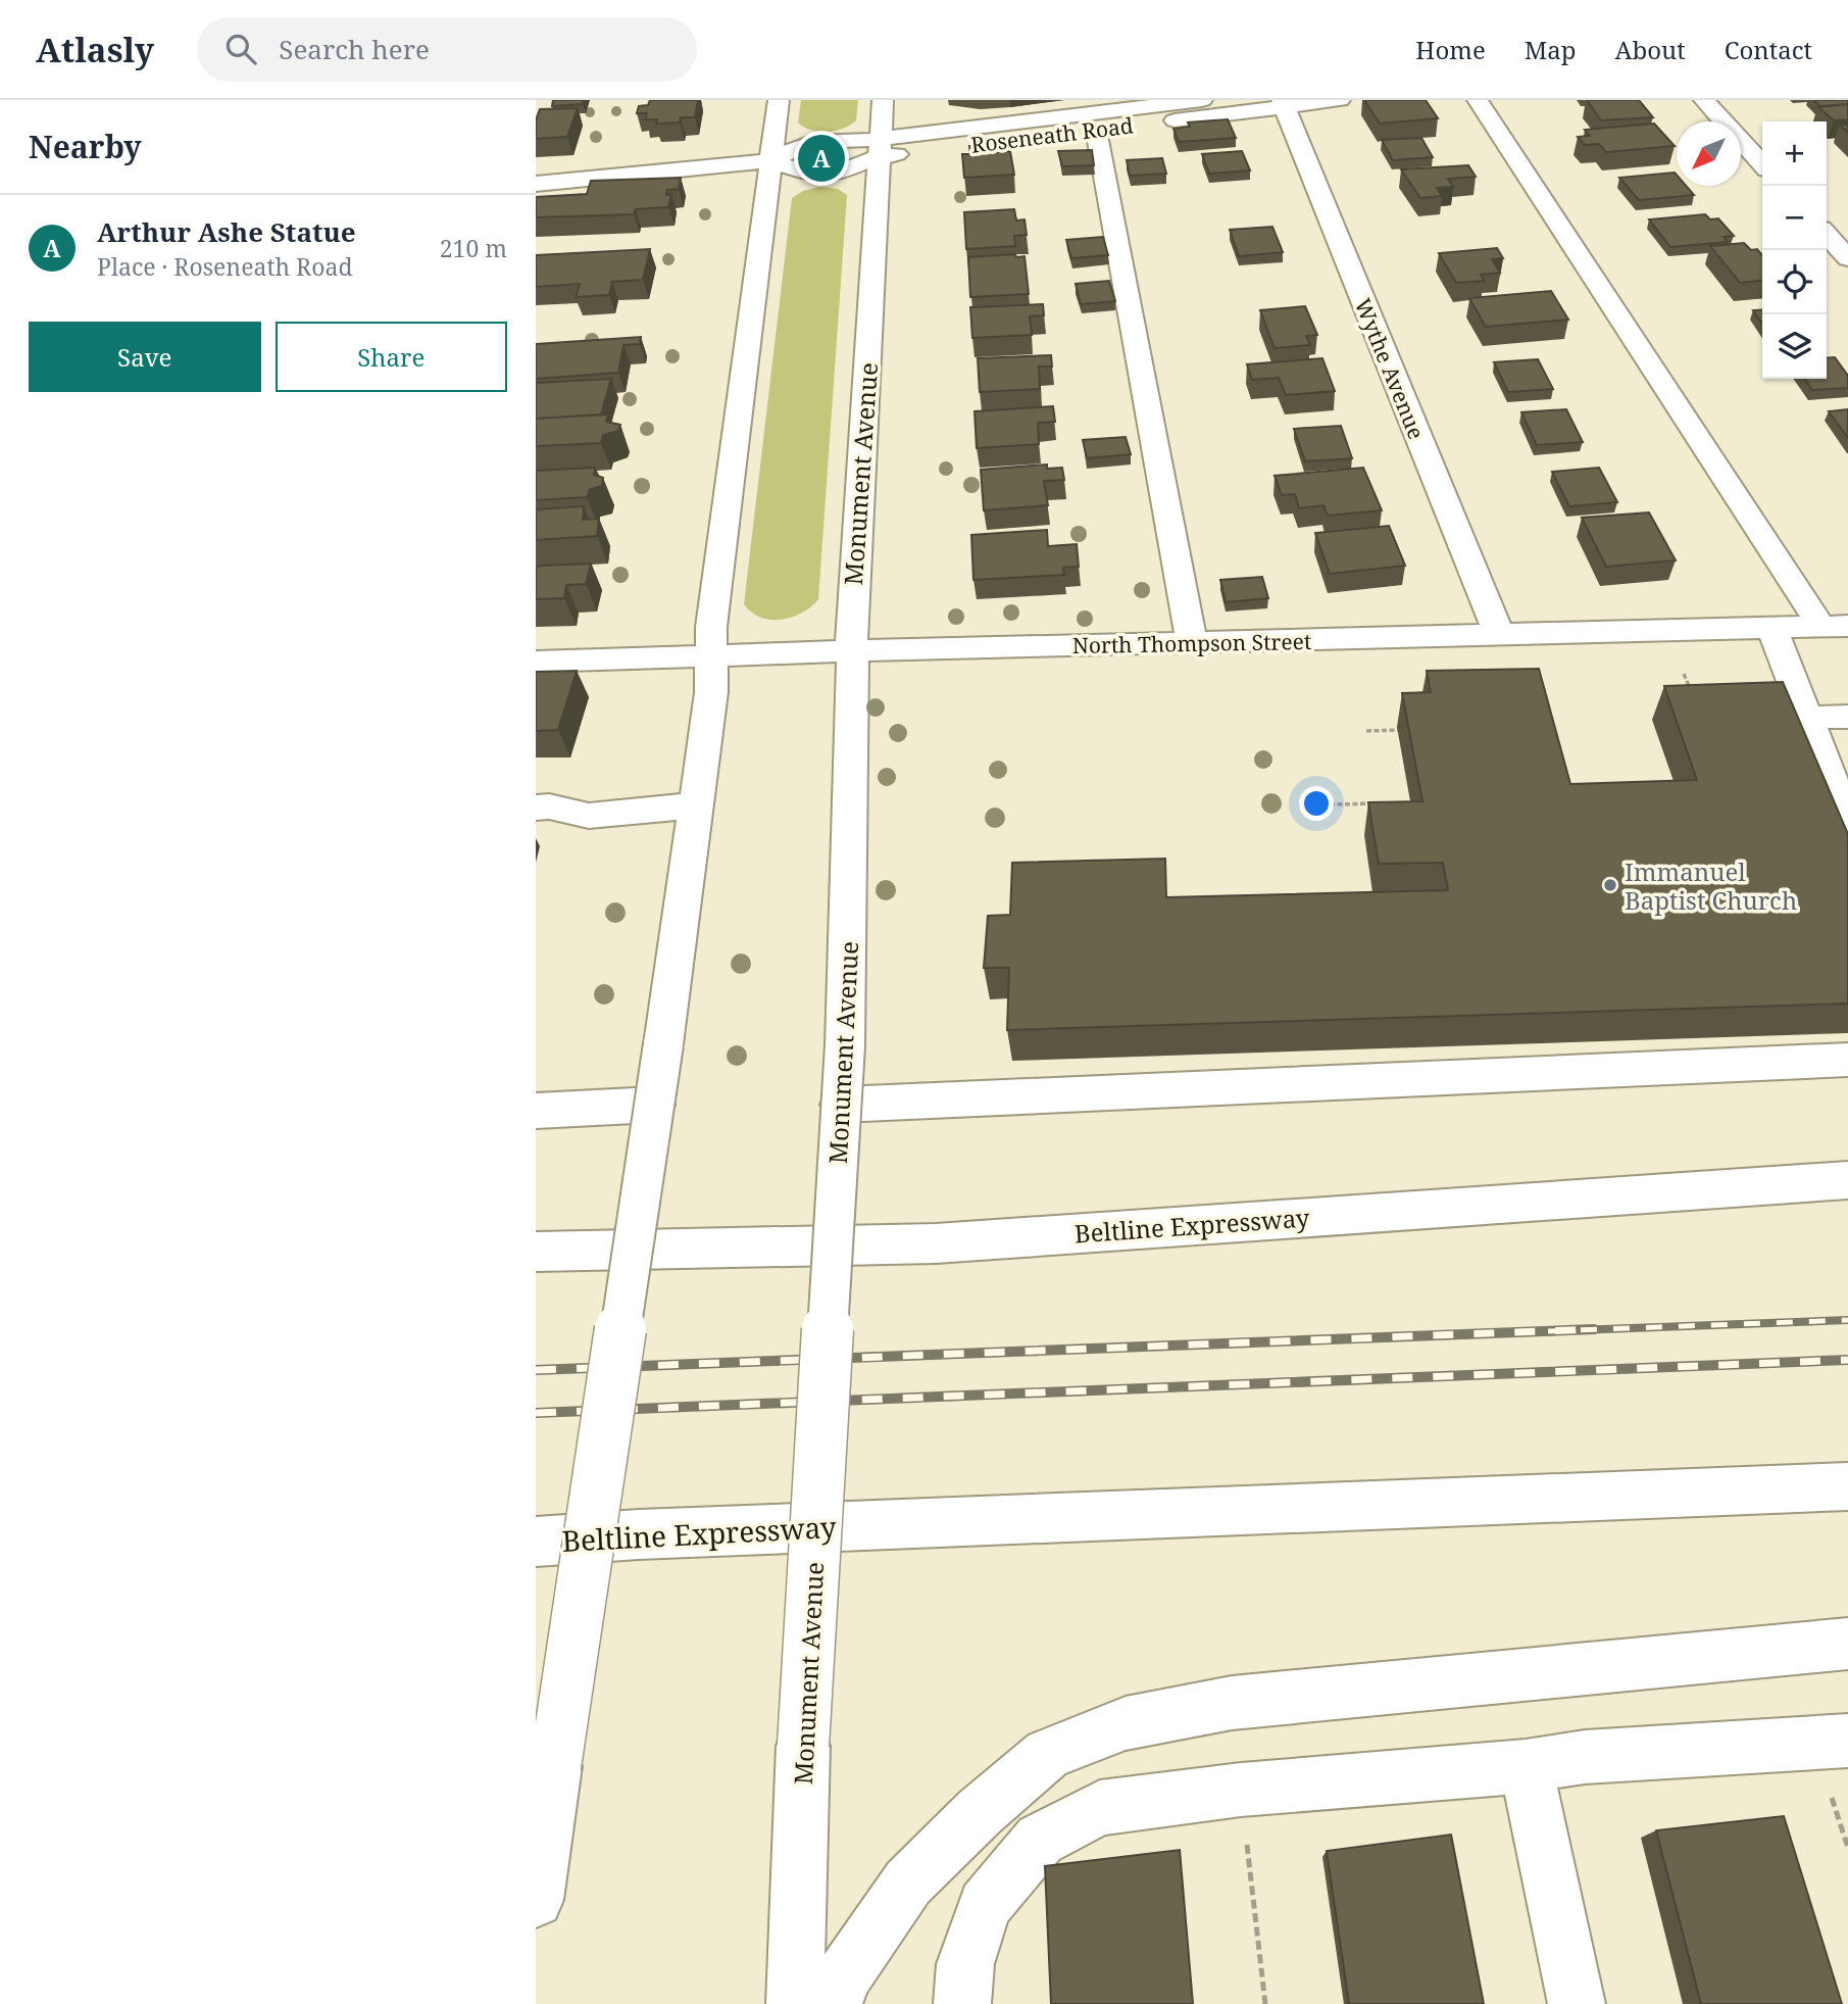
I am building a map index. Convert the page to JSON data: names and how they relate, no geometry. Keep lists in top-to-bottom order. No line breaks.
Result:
{"streets":{"main road":["Roseneath Road","Wythe Avenue","Monument Avenue","North Thompson Street","Beltline Expressway"]},"crossings":[["Roseneath Road","Wythe Avenue"],["Roseneath Road","Monument Avenue"],["Wythe Avenue","North Thompson Street"],["Monument Avenue","North Thompson Street"]],"places":["Immanuel Baptist Church"],"north":"bottom left","page":{"header":"Atlasly","search":"Search here","nav":["Home","Map","About","Contact"],"heading":"Nearby","map_buttons":["+","−"],"pins":"A","list":[{"mark":"A","name":"Arthur Ashe Statue","note":"Place · Roseneath Road","value":"210 m"}],"buttons":["Save","Share"]}}
